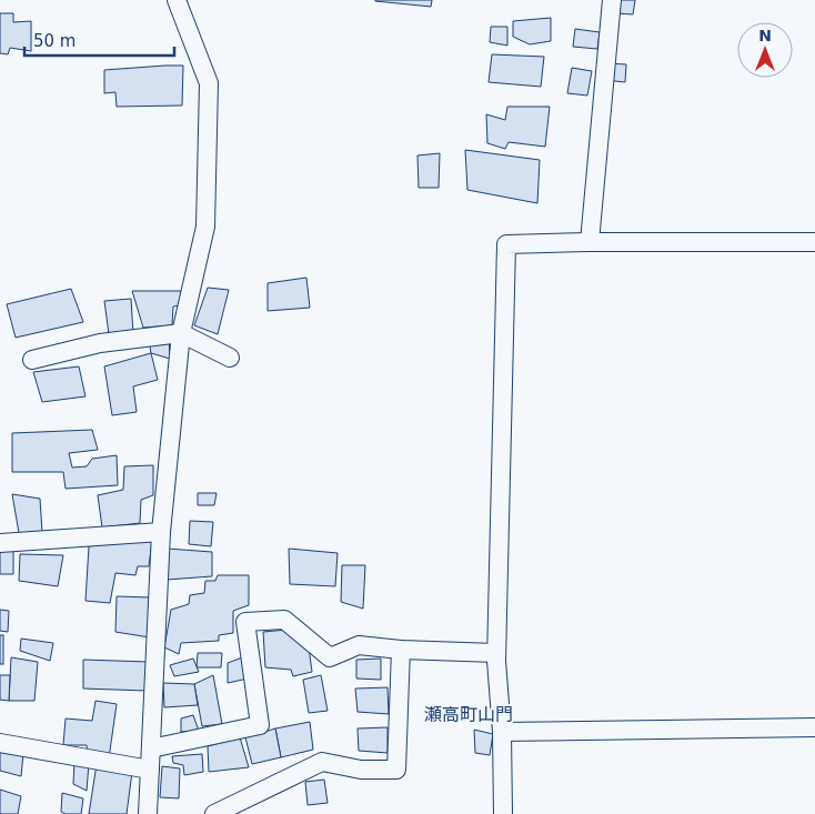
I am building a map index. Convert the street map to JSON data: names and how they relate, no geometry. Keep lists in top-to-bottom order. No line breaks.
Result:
{"districts":["瀬高町山門"],"scale_bar":"50 m","north":"top"}
